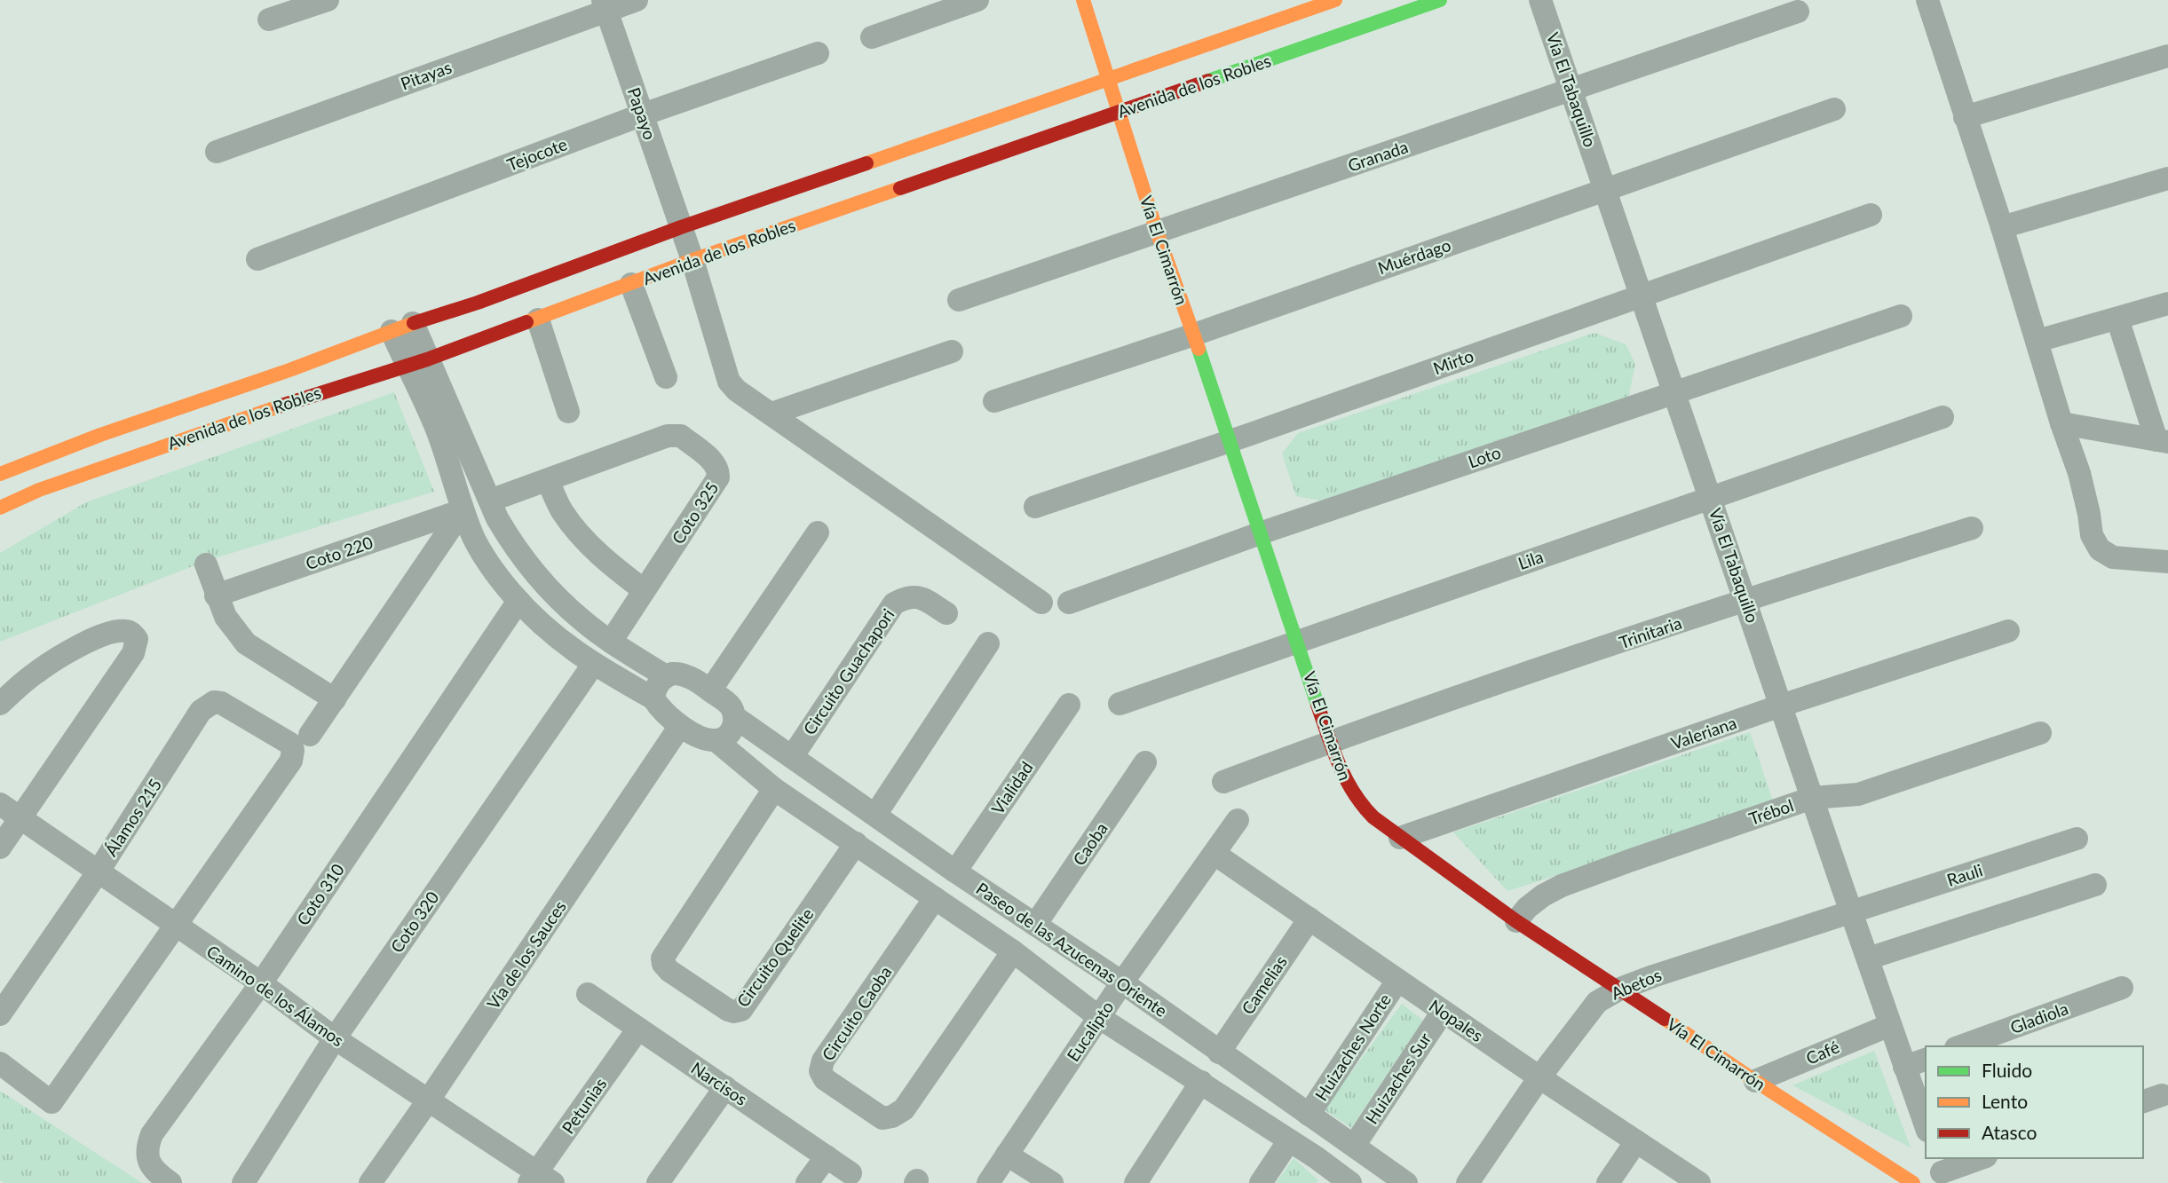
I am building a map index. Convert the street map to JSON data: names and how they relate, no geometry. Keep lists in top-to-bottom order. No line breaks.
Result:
{"streets":{"street":["Pitayas","Avenida de los Robles","Vía El Tabaquillo","Papayo","Tejocote","Granada","Vía El Cimarrón","Muérdago","Mirto","Loto","Coto 325","Coto 220","Lila","Trinitaria","Circuito Guachapori","Valeriana","Vialidad","Trébol","Álamos 215","Caoba","Rauli","Coto 310","Coto 320","Paseo de las Azucenas Oriente","Vía de los Sauces","Circuito Quelite","Abetos","Camelias","Camino de los Álamos","Circuito Caoba","Gladiola","Nopales","Eucalipto","Huizaches Norte","Café","Huizaches Sur","Narcisos","Petunias"]},"crossings":[["Pitayas","Papayo"],["Avenida de los Robles","Papayo"],["Avenida de los Robles","Vía El Cimarrón"],["Vía El Tabaquillo","Granada"],["Vía El Tabaquillo","Muérdago"],["Vía El Tabaquillo","Mirto"],["Vía El Tabaquillo","Loto"],["Vía El Tabaquillo","Lila"],["Vía El Tabaquillo","Trinitaria"],["Vía El Tabaquillo","Valeriana"],["Vía El Tabaquillo","Trébol"],["Vía El Tabaquillo","Rauli"],["Vía El Tabaquillo","Abetos"],["Vía El Tabaquillo","Café"],["Papayo","Tejocote"],["Granada","Vía El Cimarrón"],["Vía El Cimarrón","Muérdago"],["Vía El Cimarrón","Mirto"],["Vía El Cimarrón","Loto"],["Vía El Cimarrón","Lila"],["Vía El Cimarrón","Trinitaria"],["Vía El Cimarrón","Valeriana"],["Vía El Cimarrón","Trébol"],["Vía El Cimarrón","Abetos"],["Vía El Cimarrón","Café"],["Circuito Guachapori","Paseo de las Azucenas Oriente"],["Vialidad","Paseo de las Azucenas Oriente"],["Álamos 215","Camino de los Álamos"],["Caoba","Paseo de las Azucenas Oriente"],["Rauli","Abetos"],["Coto 310","Camino de los Álamos"],["Coto 320","Camino de los Álamos"],["Paseo de las Azucenas Oriente","Vía de los Sauces"],["Paseo de las Azucenas Oriente","Circuito Quelite"],["Paseo de las Azucenas Oriente","Camelias"],["Paseo de las Azucenas Oriente","Circuito Caoba"],["Paseo de las Azucenas Oriente","Eucalipto"],["Paseo de las Azucenas Oriente","Huizaches Norte"],["Paseo de las Azucenas Oriente","Huizaches Sur"],["Vía de los Sauces","Camino de los Álamos"],["Abetos","Nopales"],["Camelias","Nopales"],["Camino de los Álamos","Petunias"],["Nopales","Eucalipto"],["Nopales","Huizaches Norte"],["Nopales","Huizaches Sur"],["Narcisos","Petunias"]],"legend":["Fluido","Lento","Atasco"]}
